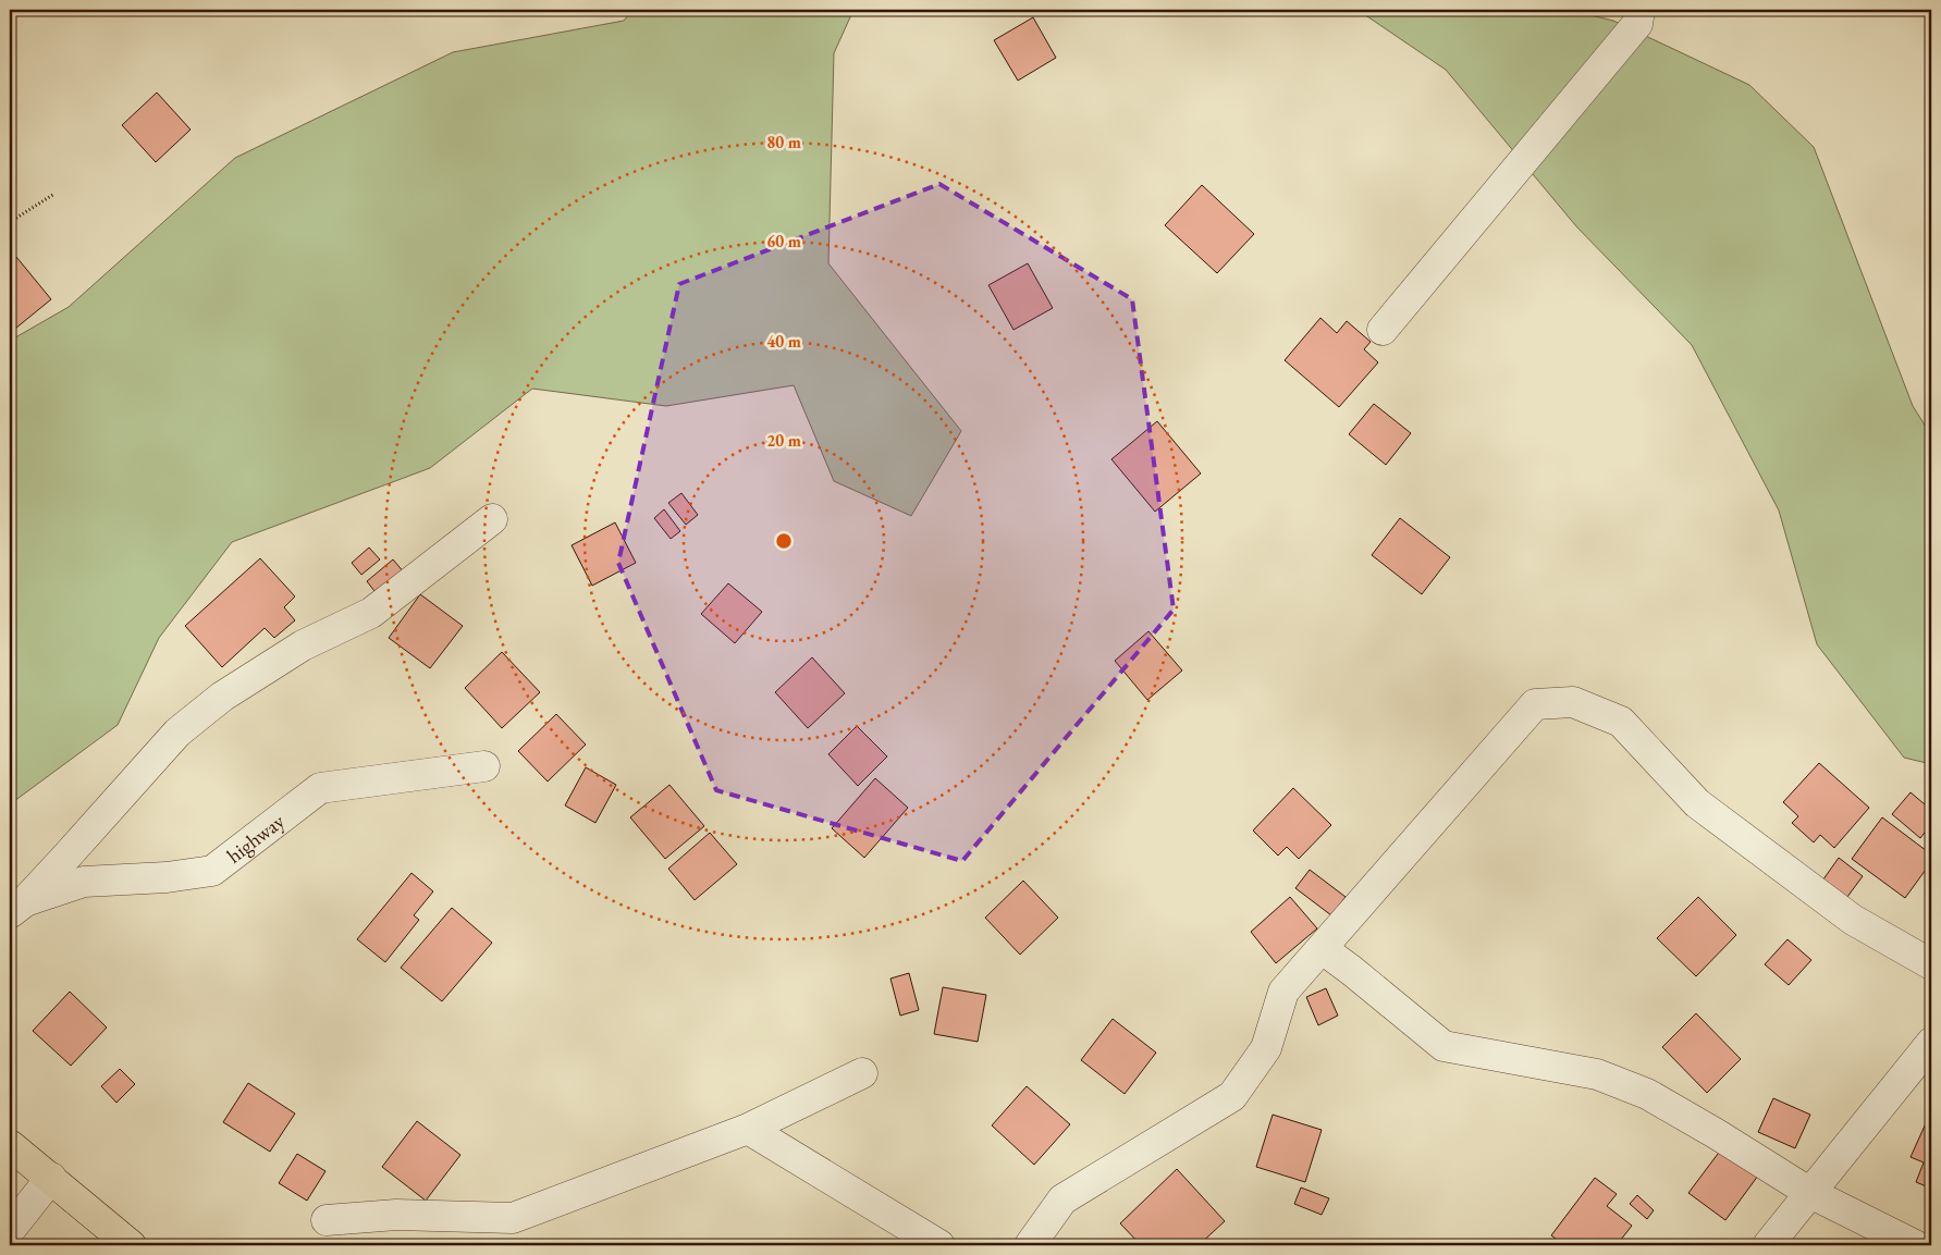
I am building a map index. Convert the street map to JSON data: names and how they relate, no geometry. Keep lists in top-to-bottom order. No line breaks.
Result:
{"streets":{"street":["highway"]},"rings":["80 m","60 m","40 m","20 m"]}
